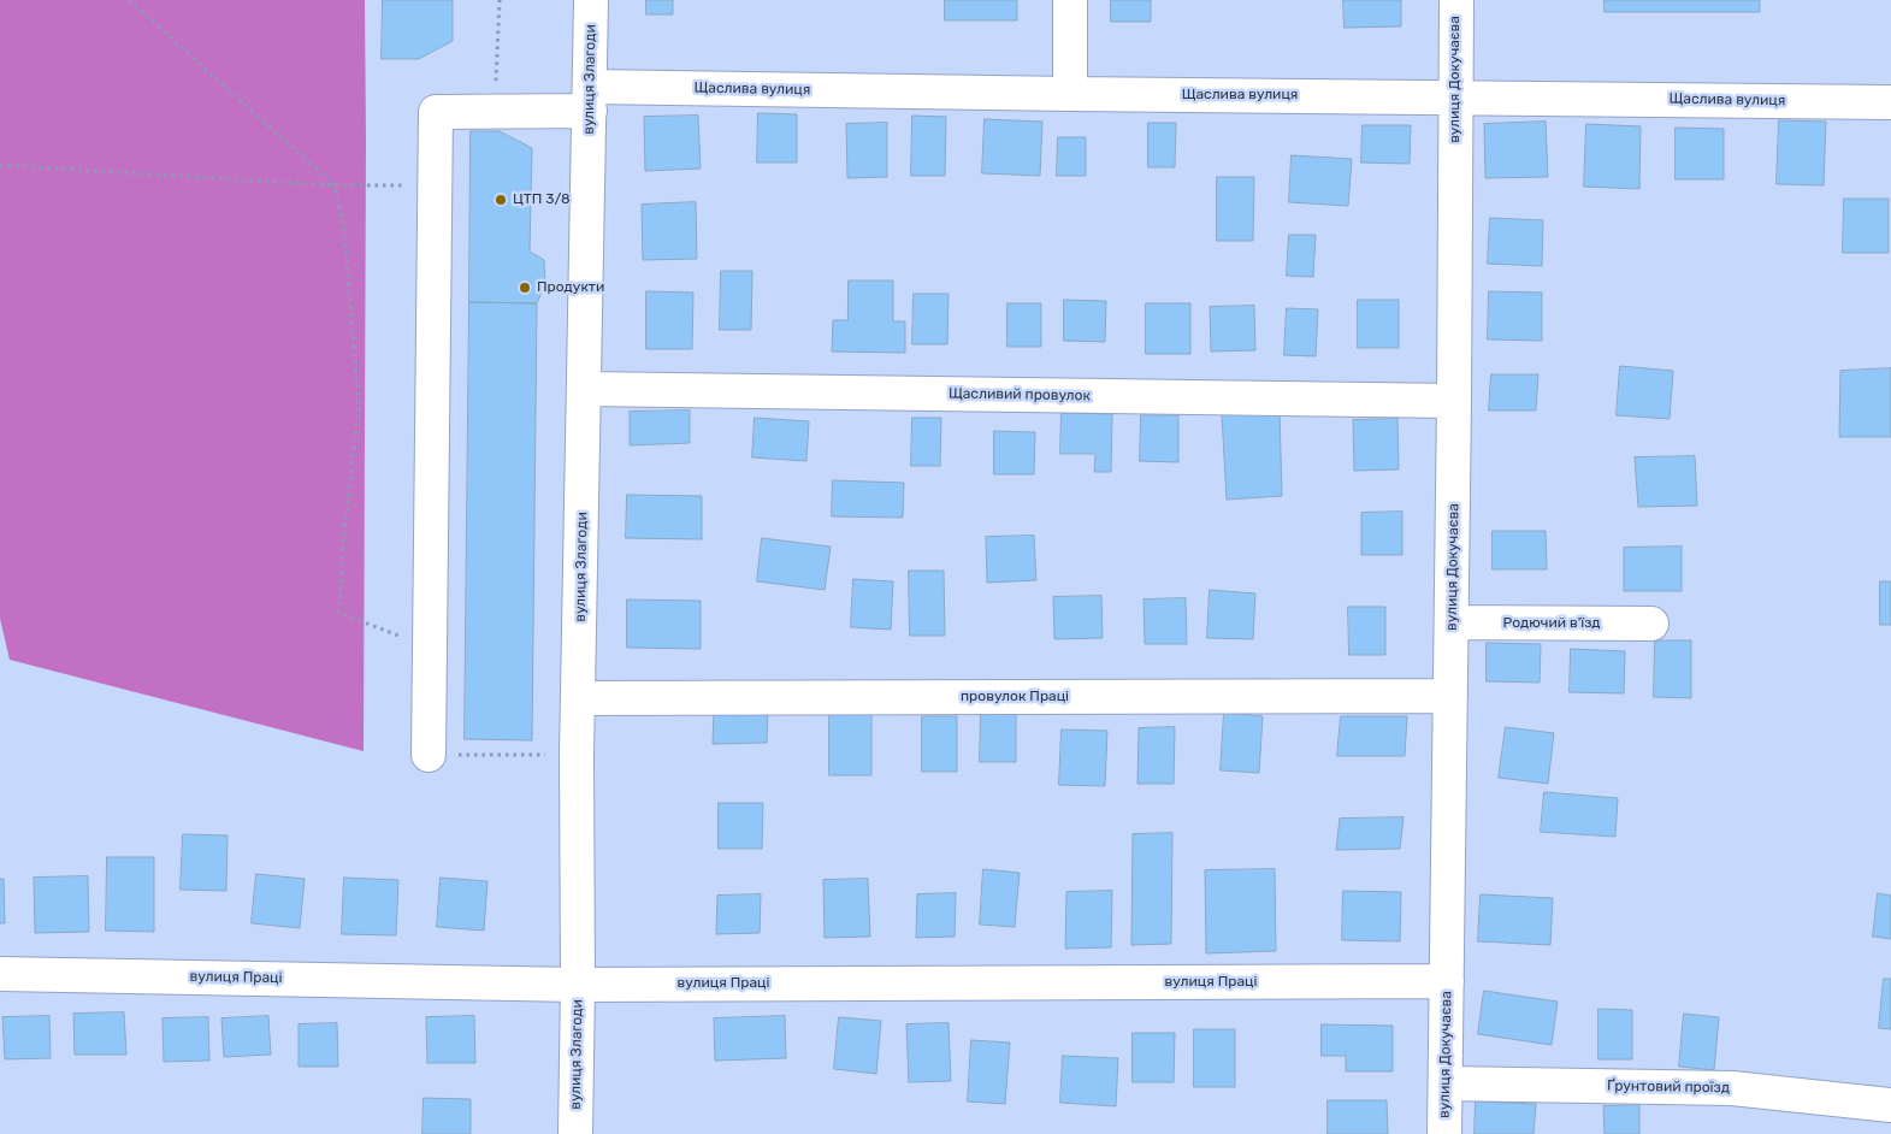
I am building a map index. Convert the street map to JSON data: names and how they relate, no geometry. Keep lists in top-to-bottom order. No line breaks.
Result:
{"streets":{"street":["вулиця Злагоди","вулиця Докучаєва","Щаслива вулиця","Щасливий провулок","Родючий в'їзд","провулок Праці","вулиця Праці","Ґрунтовий проїзд"]},"crossings":[["вулиця Злагоди","Щаслива вулиця"],["вулиця Злагоди","Щасливий провулок"],["вулиця Злагоди","провулок Праці"],["вулиця Злагоди","вулиця Праці"],["вулиця Докучаєва","Щаслива вулиця"],["вулиця Докучаєва","Щасливий провулок"],["вулиця Докучаєва","Родючий в'їзд"],["вулиця Докучаєва","провулок Праці"],["вулиця Докучаєва","вулиця Праці"],["вулиця Докучаєва","Ґрунтовий проїзд"]],"places":["ЦТП 3/8","Продукти"]}
